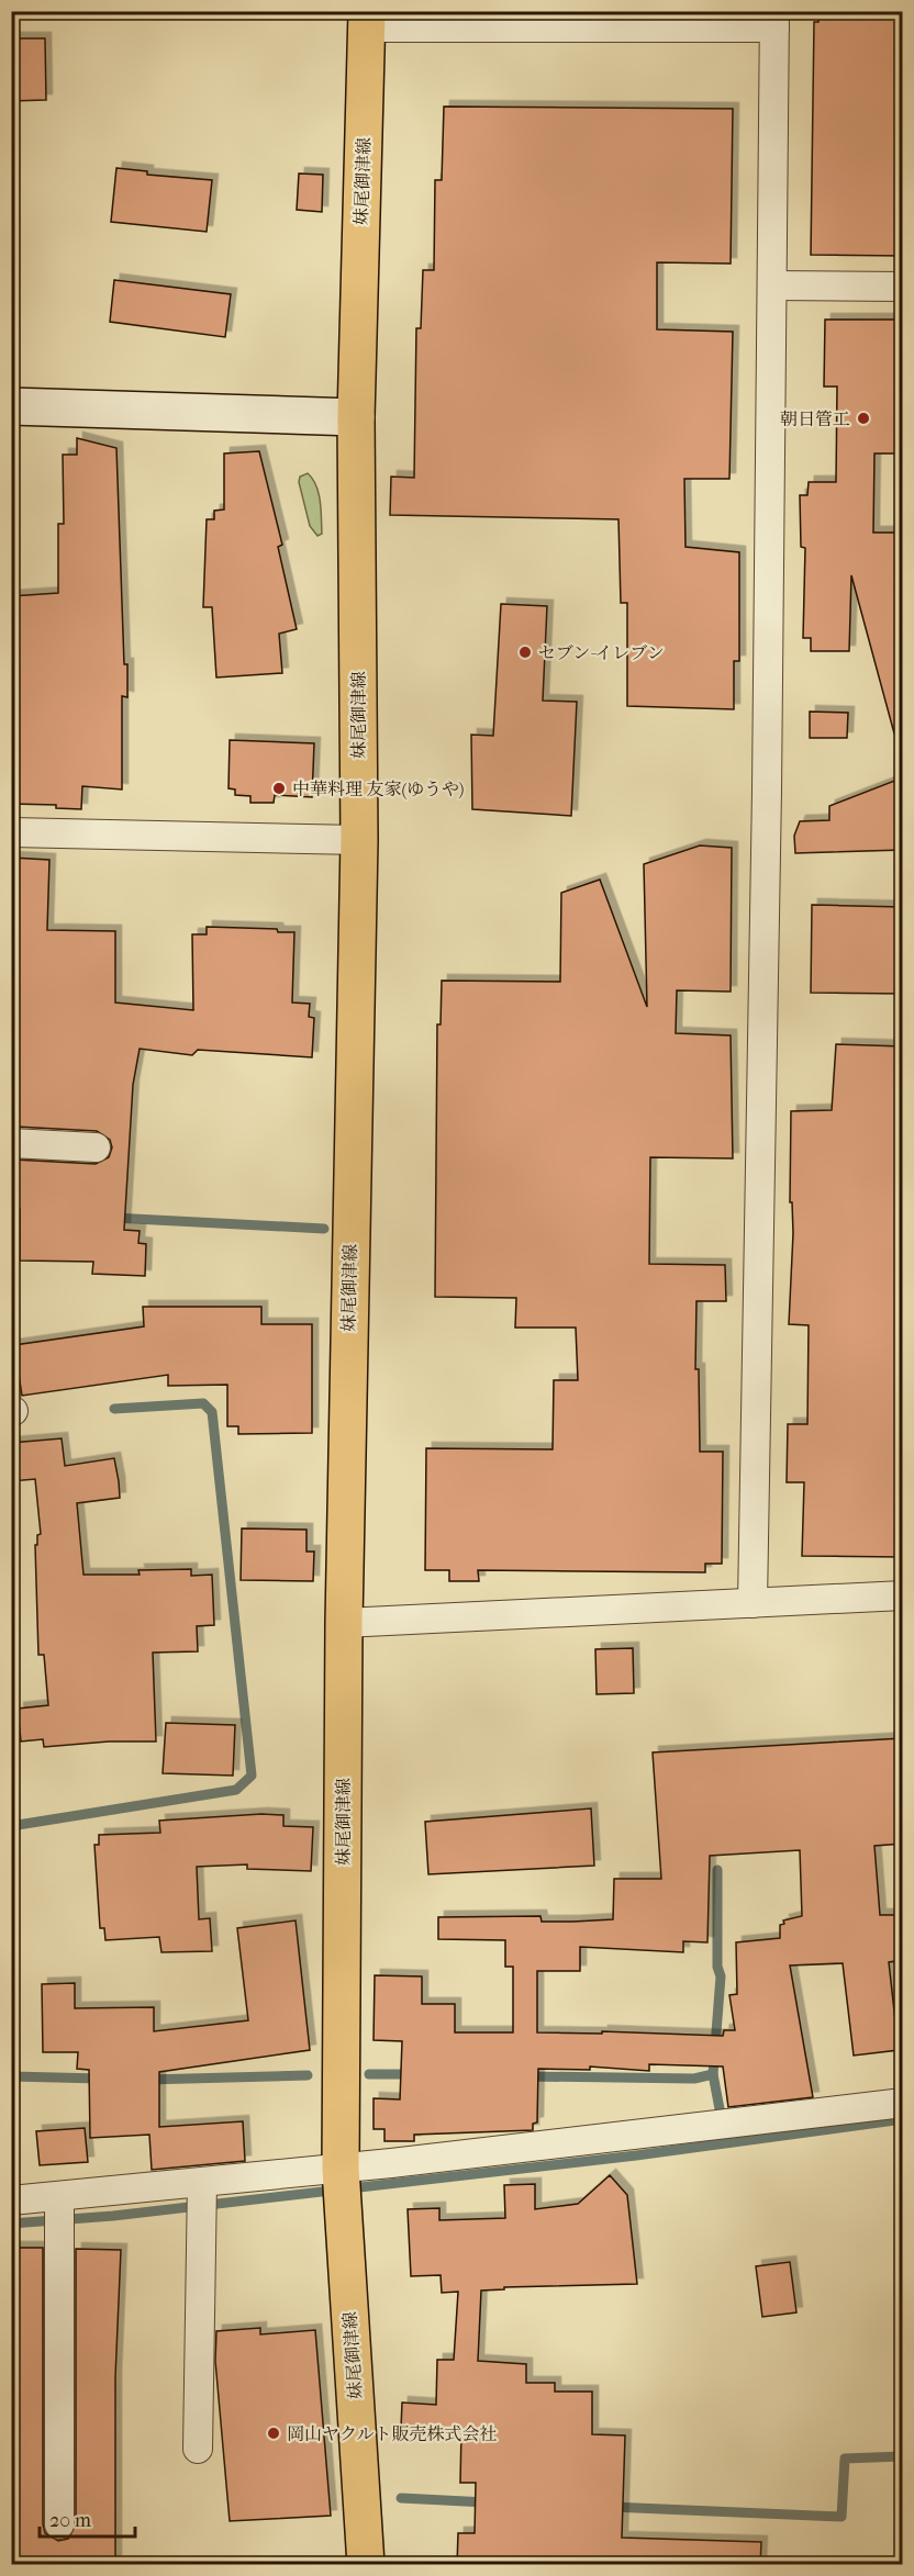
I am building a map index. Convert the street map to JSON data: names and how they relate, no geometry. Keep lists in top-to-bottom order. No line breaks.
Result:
{"streets":{"main road":["妹尾御津線"]},"places":["朝日管工","セブン-イレブン","中華料理 友家(ゆうや)","岡山ヤクルト販売株式会社"],"scale_bar":"20 m"}
